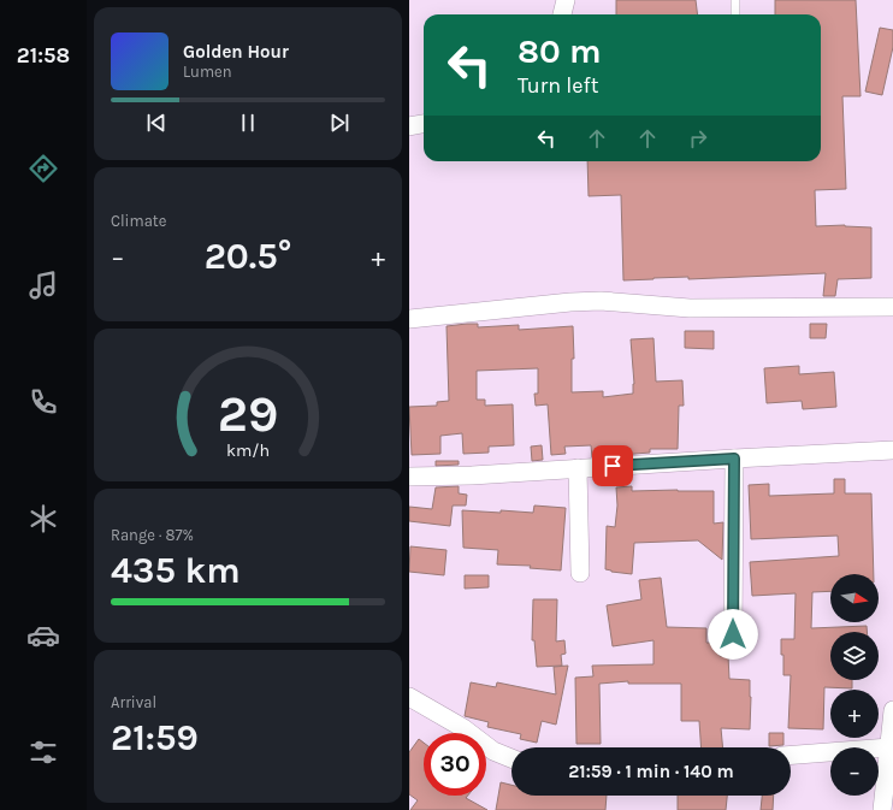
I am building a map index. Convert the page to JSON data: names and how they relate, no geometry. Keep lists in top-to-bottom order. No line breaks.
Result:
{"north":"right","page":{"tabs":"21:58","turn":["80 m","Turn left"],"song":["Golden Hour","Lumen"],"tile":["Climate",["Range · 87%","435 km"],["Arrival","21:59"]],"heat":["−","20.5°","+"],"map_buttons":["+","−"],"limit":"30","trip":"21:59 · 1 min · 140 m","gauge":["29","km/h"]}}
